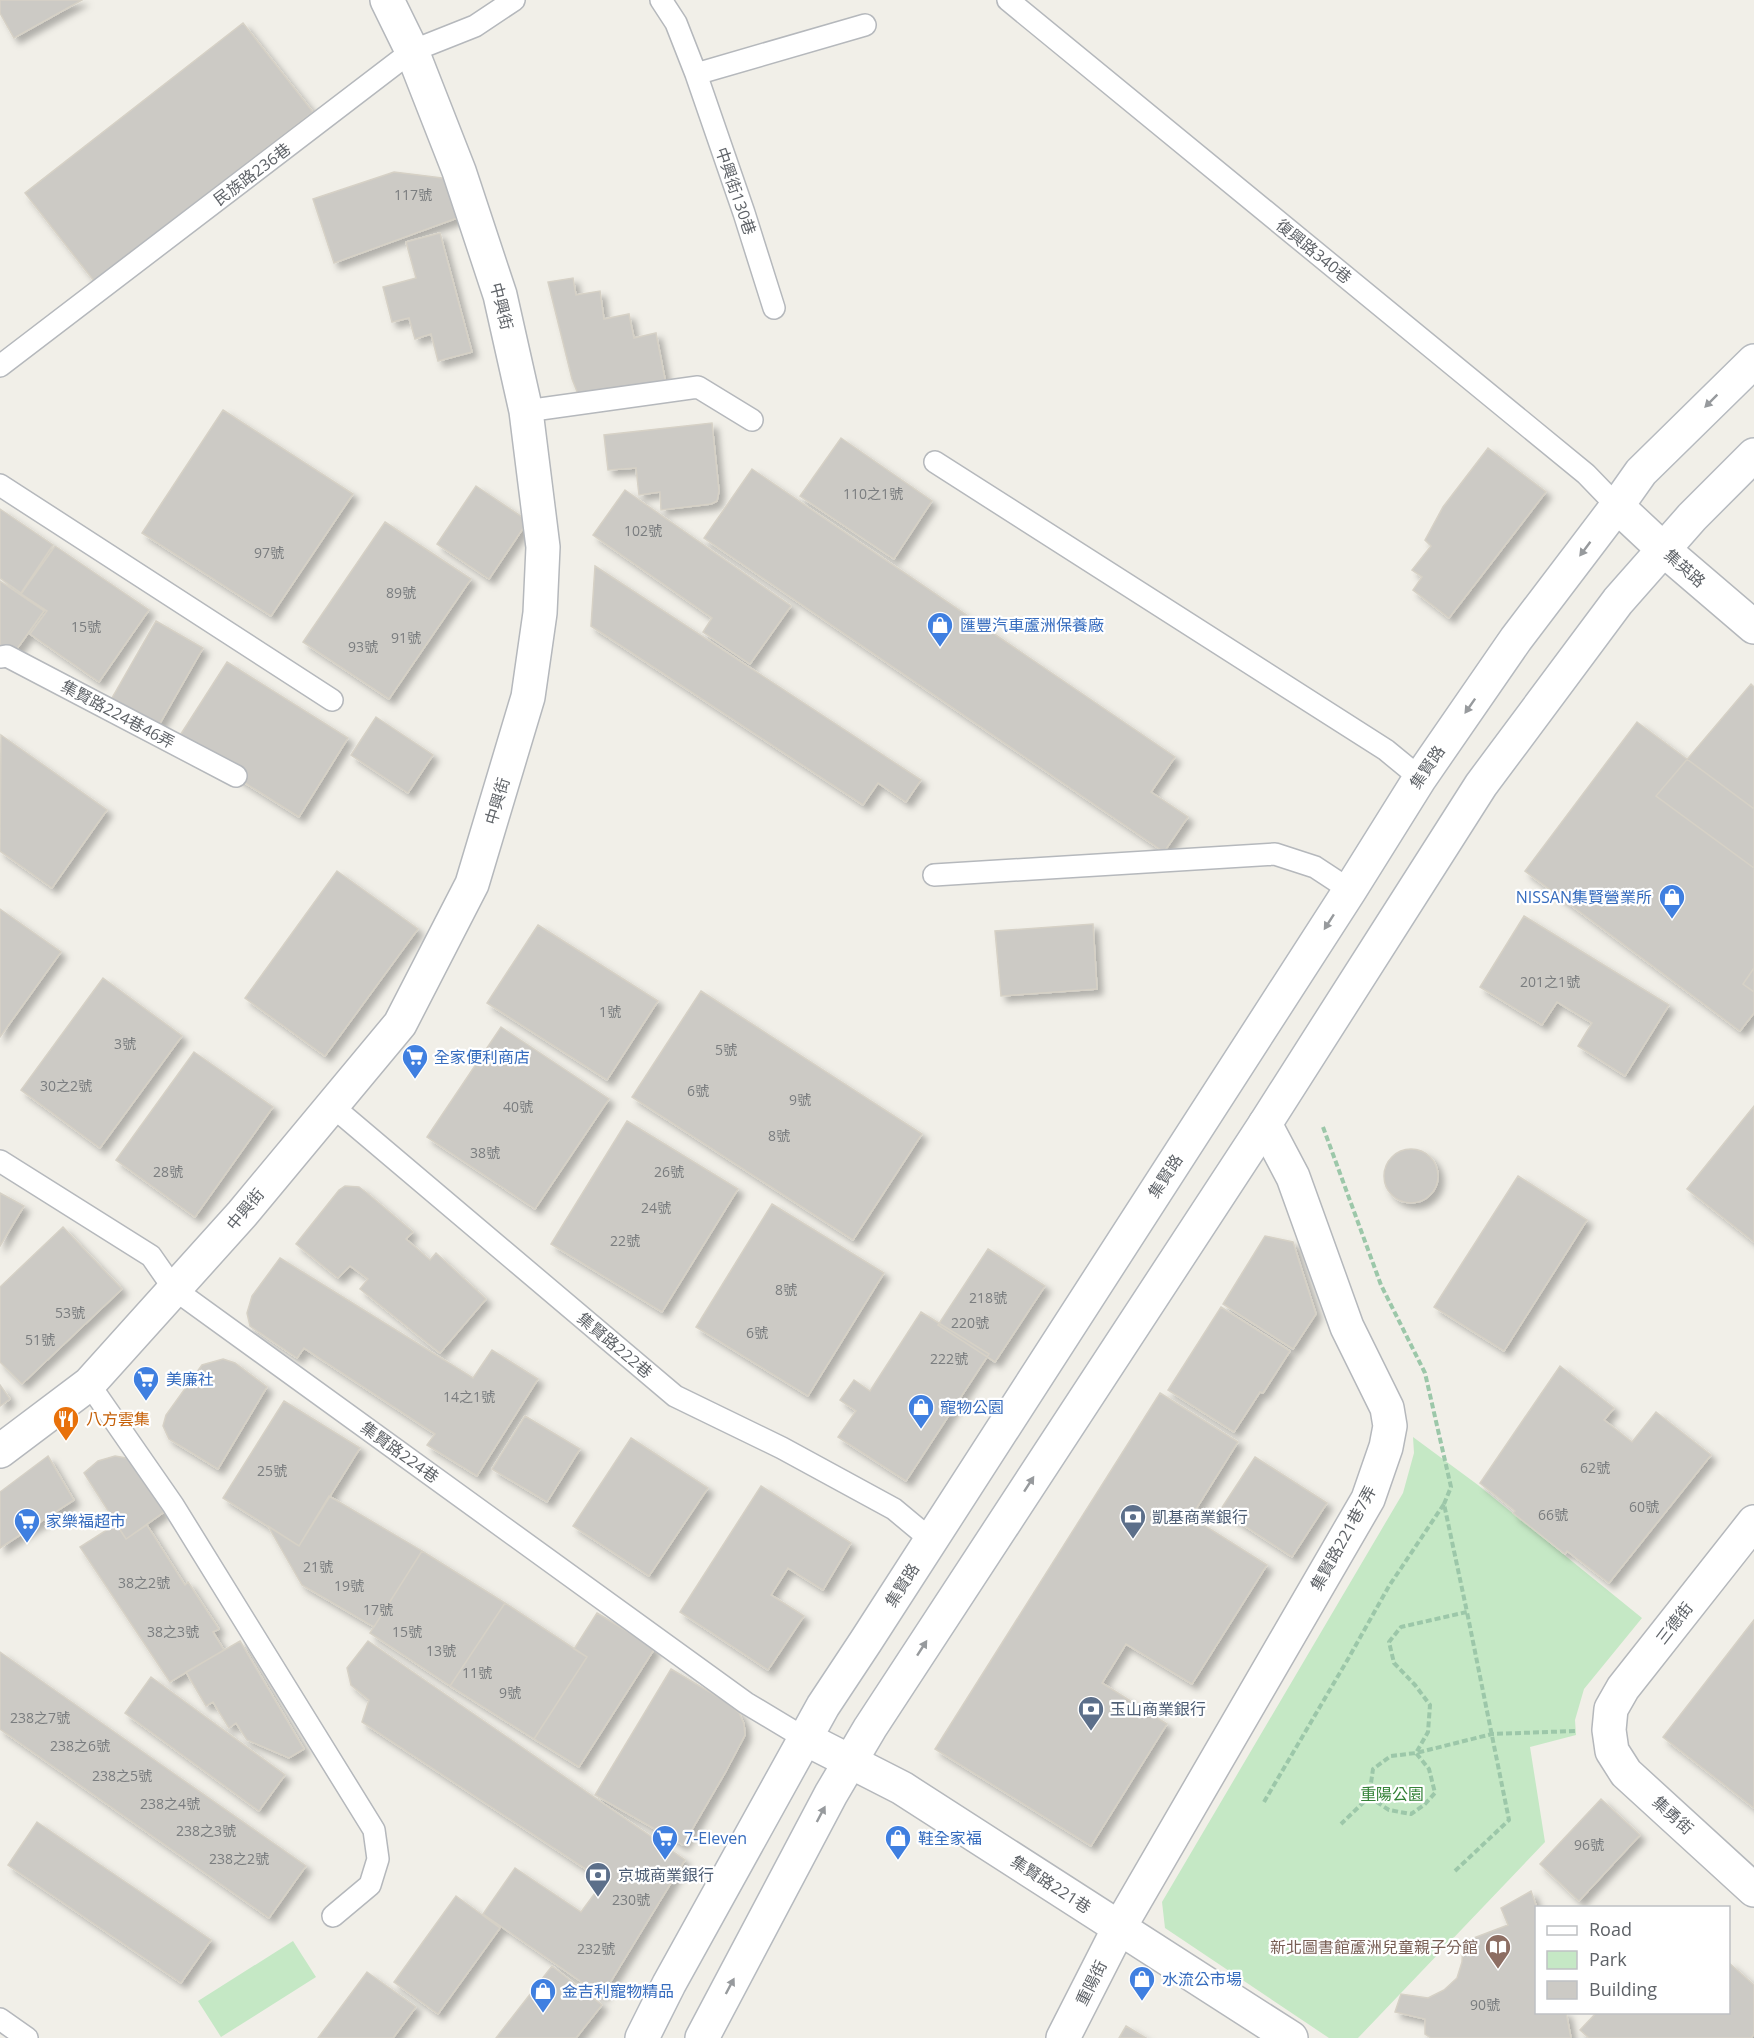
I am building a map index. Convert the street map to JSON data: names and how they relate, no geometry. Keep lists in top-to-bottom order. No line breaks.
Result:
{"streets":{"street":["中興街","集英路","集賢路","集賢路221巷7弄","三德街","集勇街","集賢路221巷","重陽街"],"lane":["民族路236巷","中興街130巷","復興路340巷","集賢路224巷46弄","集賢路222巷","集賢路224巷"]},"crossings":[["民族路236巷","中興街"],["復興路340巷","集英路"],["復興路340巷","集賢路"],["中興街","集賢路222巷"],["中興街","集賢路224巷"],["集英路","集賢路"],["集賢路","集賢路222巷"],["集賢路","集賢路224巷"],["集賢路","集賢路221巷"],["集賢路224巷","集賢路221巷"],["集賢路221巷7弄","集賢路221巷"],["集賢路221巷7弄","重陽街"],["三德街","集勇街"],["集賢路221巷","重陽街"]],"parks":["重陽公園"],"places":{"shop":["匯豐汽車蘆洲保養廠","NISSAN集賢營業所","寵物公園","鞋全家福","水流公市場","金吉利寵物精品"],"supermarket":["全家便利商店","美廉社","家樂福超市","7-Eleven"],"restaurant":["八方雲集"],"bank":["凱基商業銀行","玉山商業銀行","京城商業銀行"],"library":["新北圖書館蘆洲兒童親子分館"]},"house_numbers":["117號","110之1號","102號","97號","89號","15號","91號","93號","201之1號","1號","3號","5號","30之2號","6號","9號","40號","8號","38號","28號","26號","24號","22號","8號","218號","53號","220號","6號","51號","222號","14之1號","62號","25號","60號","66號","21號","38之2號","19號","17號","38之3號","15號","13號","11號","9號","238之7號","238之6號","238之5號","238之4號","238之3號","96號","238之2號","230號","232號","90號"],"legend":["Road","Park","Building"]}
